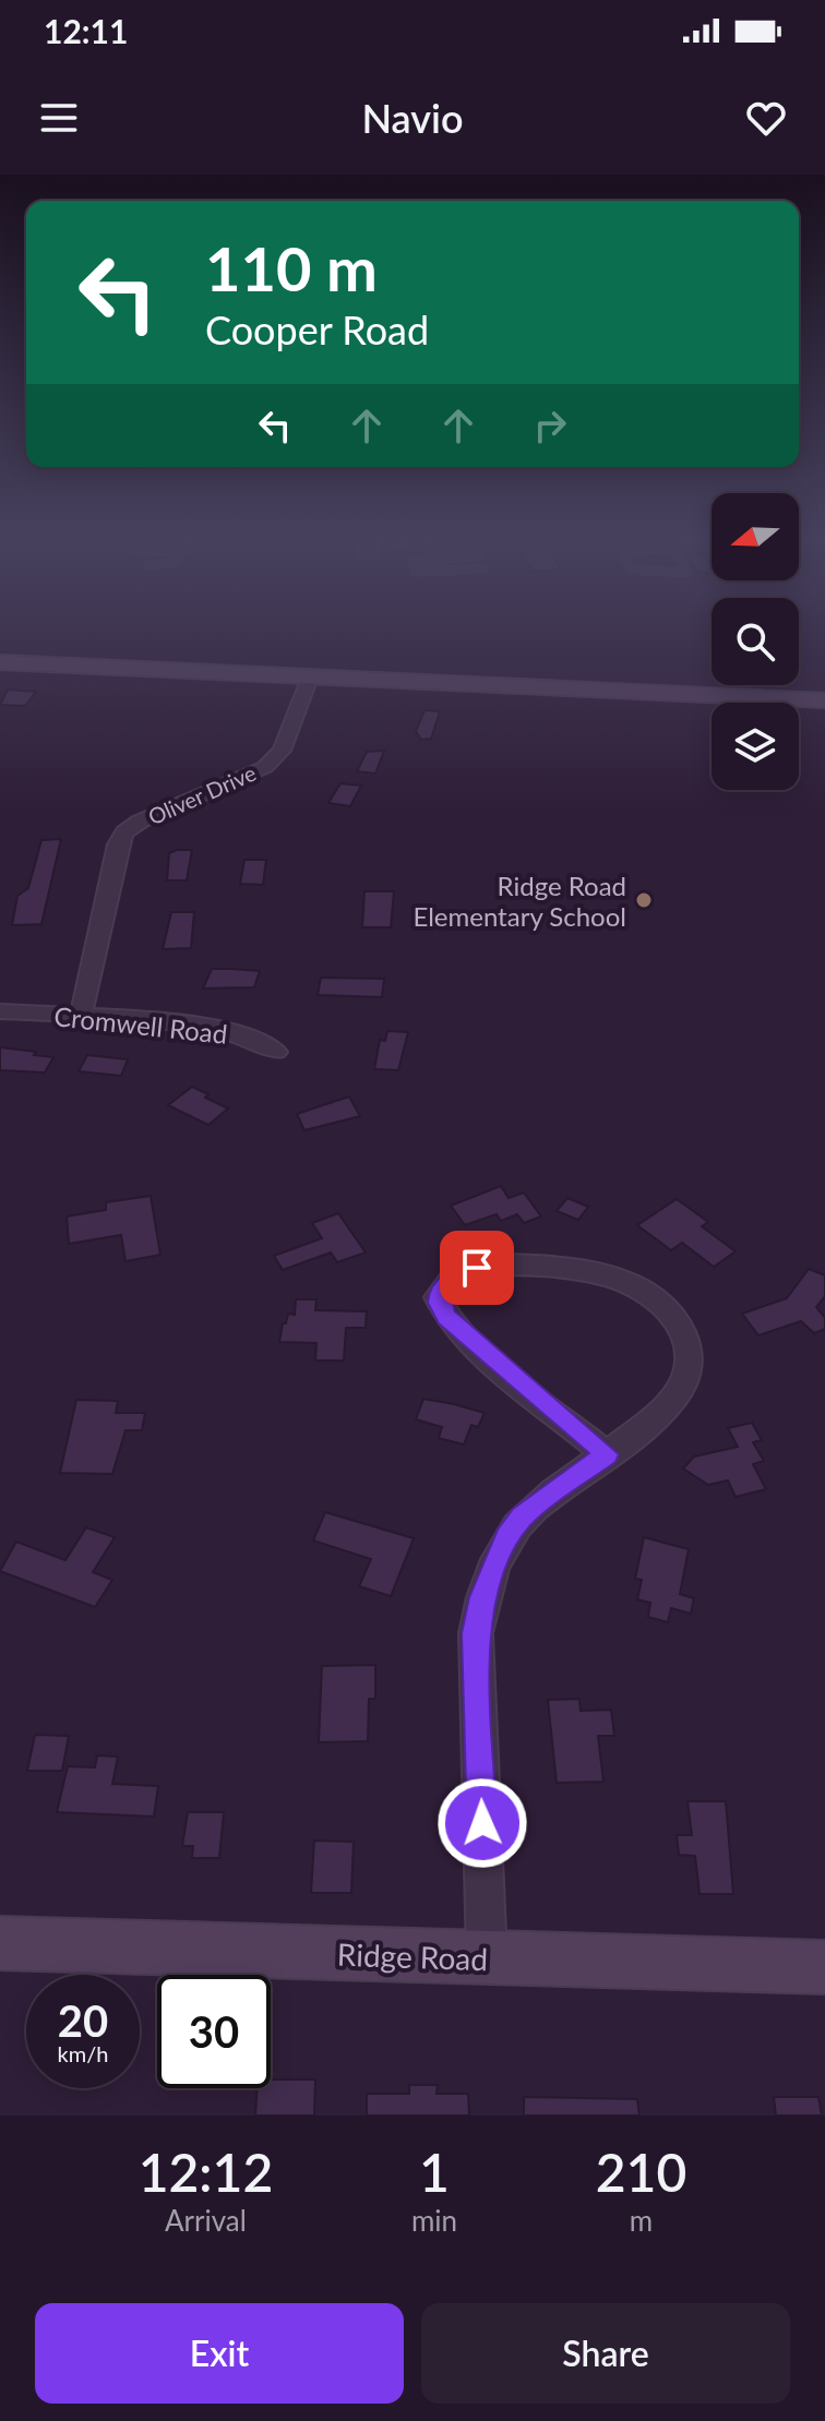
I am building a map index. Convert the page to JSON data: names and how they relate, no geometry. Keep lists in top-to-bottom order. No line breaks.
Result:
{"streets":{"main road":["Ridge Road"],"street":["Oliver Drive","Cromwell Road"]},"crossings":[["Oliver Drive","Cromwell Road"]],"places":["Ridge Road Elementary School"],"north":"left","page":{"status":"12:11","header":"Navio","turn":["110 m","Cooper Road"],"speed":"20 km/h","limit":"30","eta":["12:12","Arrival","1","min","210","m"],"buttons":["Exit","Share"]}}
